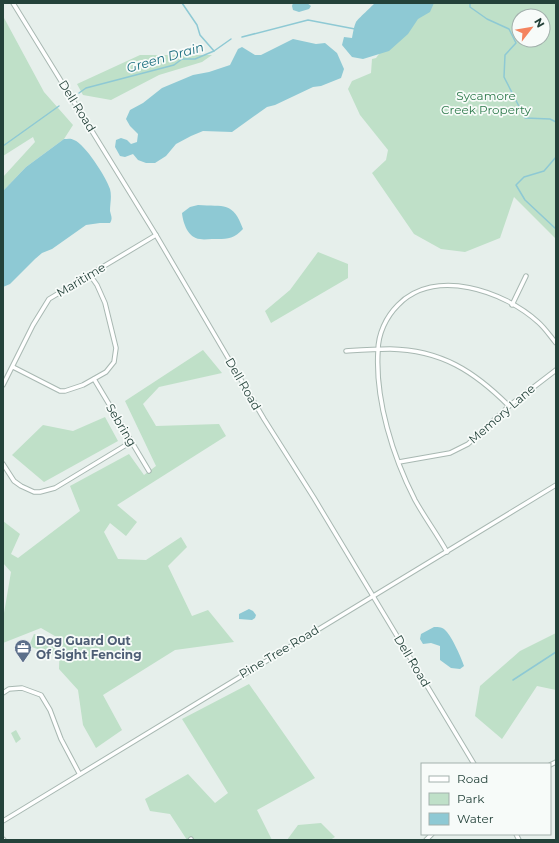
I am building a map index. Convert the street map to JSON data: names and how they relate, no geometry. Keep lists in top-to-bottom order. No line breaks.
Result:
{"streets":{"street":["Dell Road","Maritime","Memory Lane","Sebring","Pine Tree Road"]},"crossings":[["Dell Road","Maritime"],["Dell Road","Pine Tree Road"]],"water":["Green Drain"],"parks":["Sycamore Creek Property"],"places":{"office":["Dog Guard Out Of Sight Fencing"]},"legend":["Road","Park","Water"],"north":"top right"}
